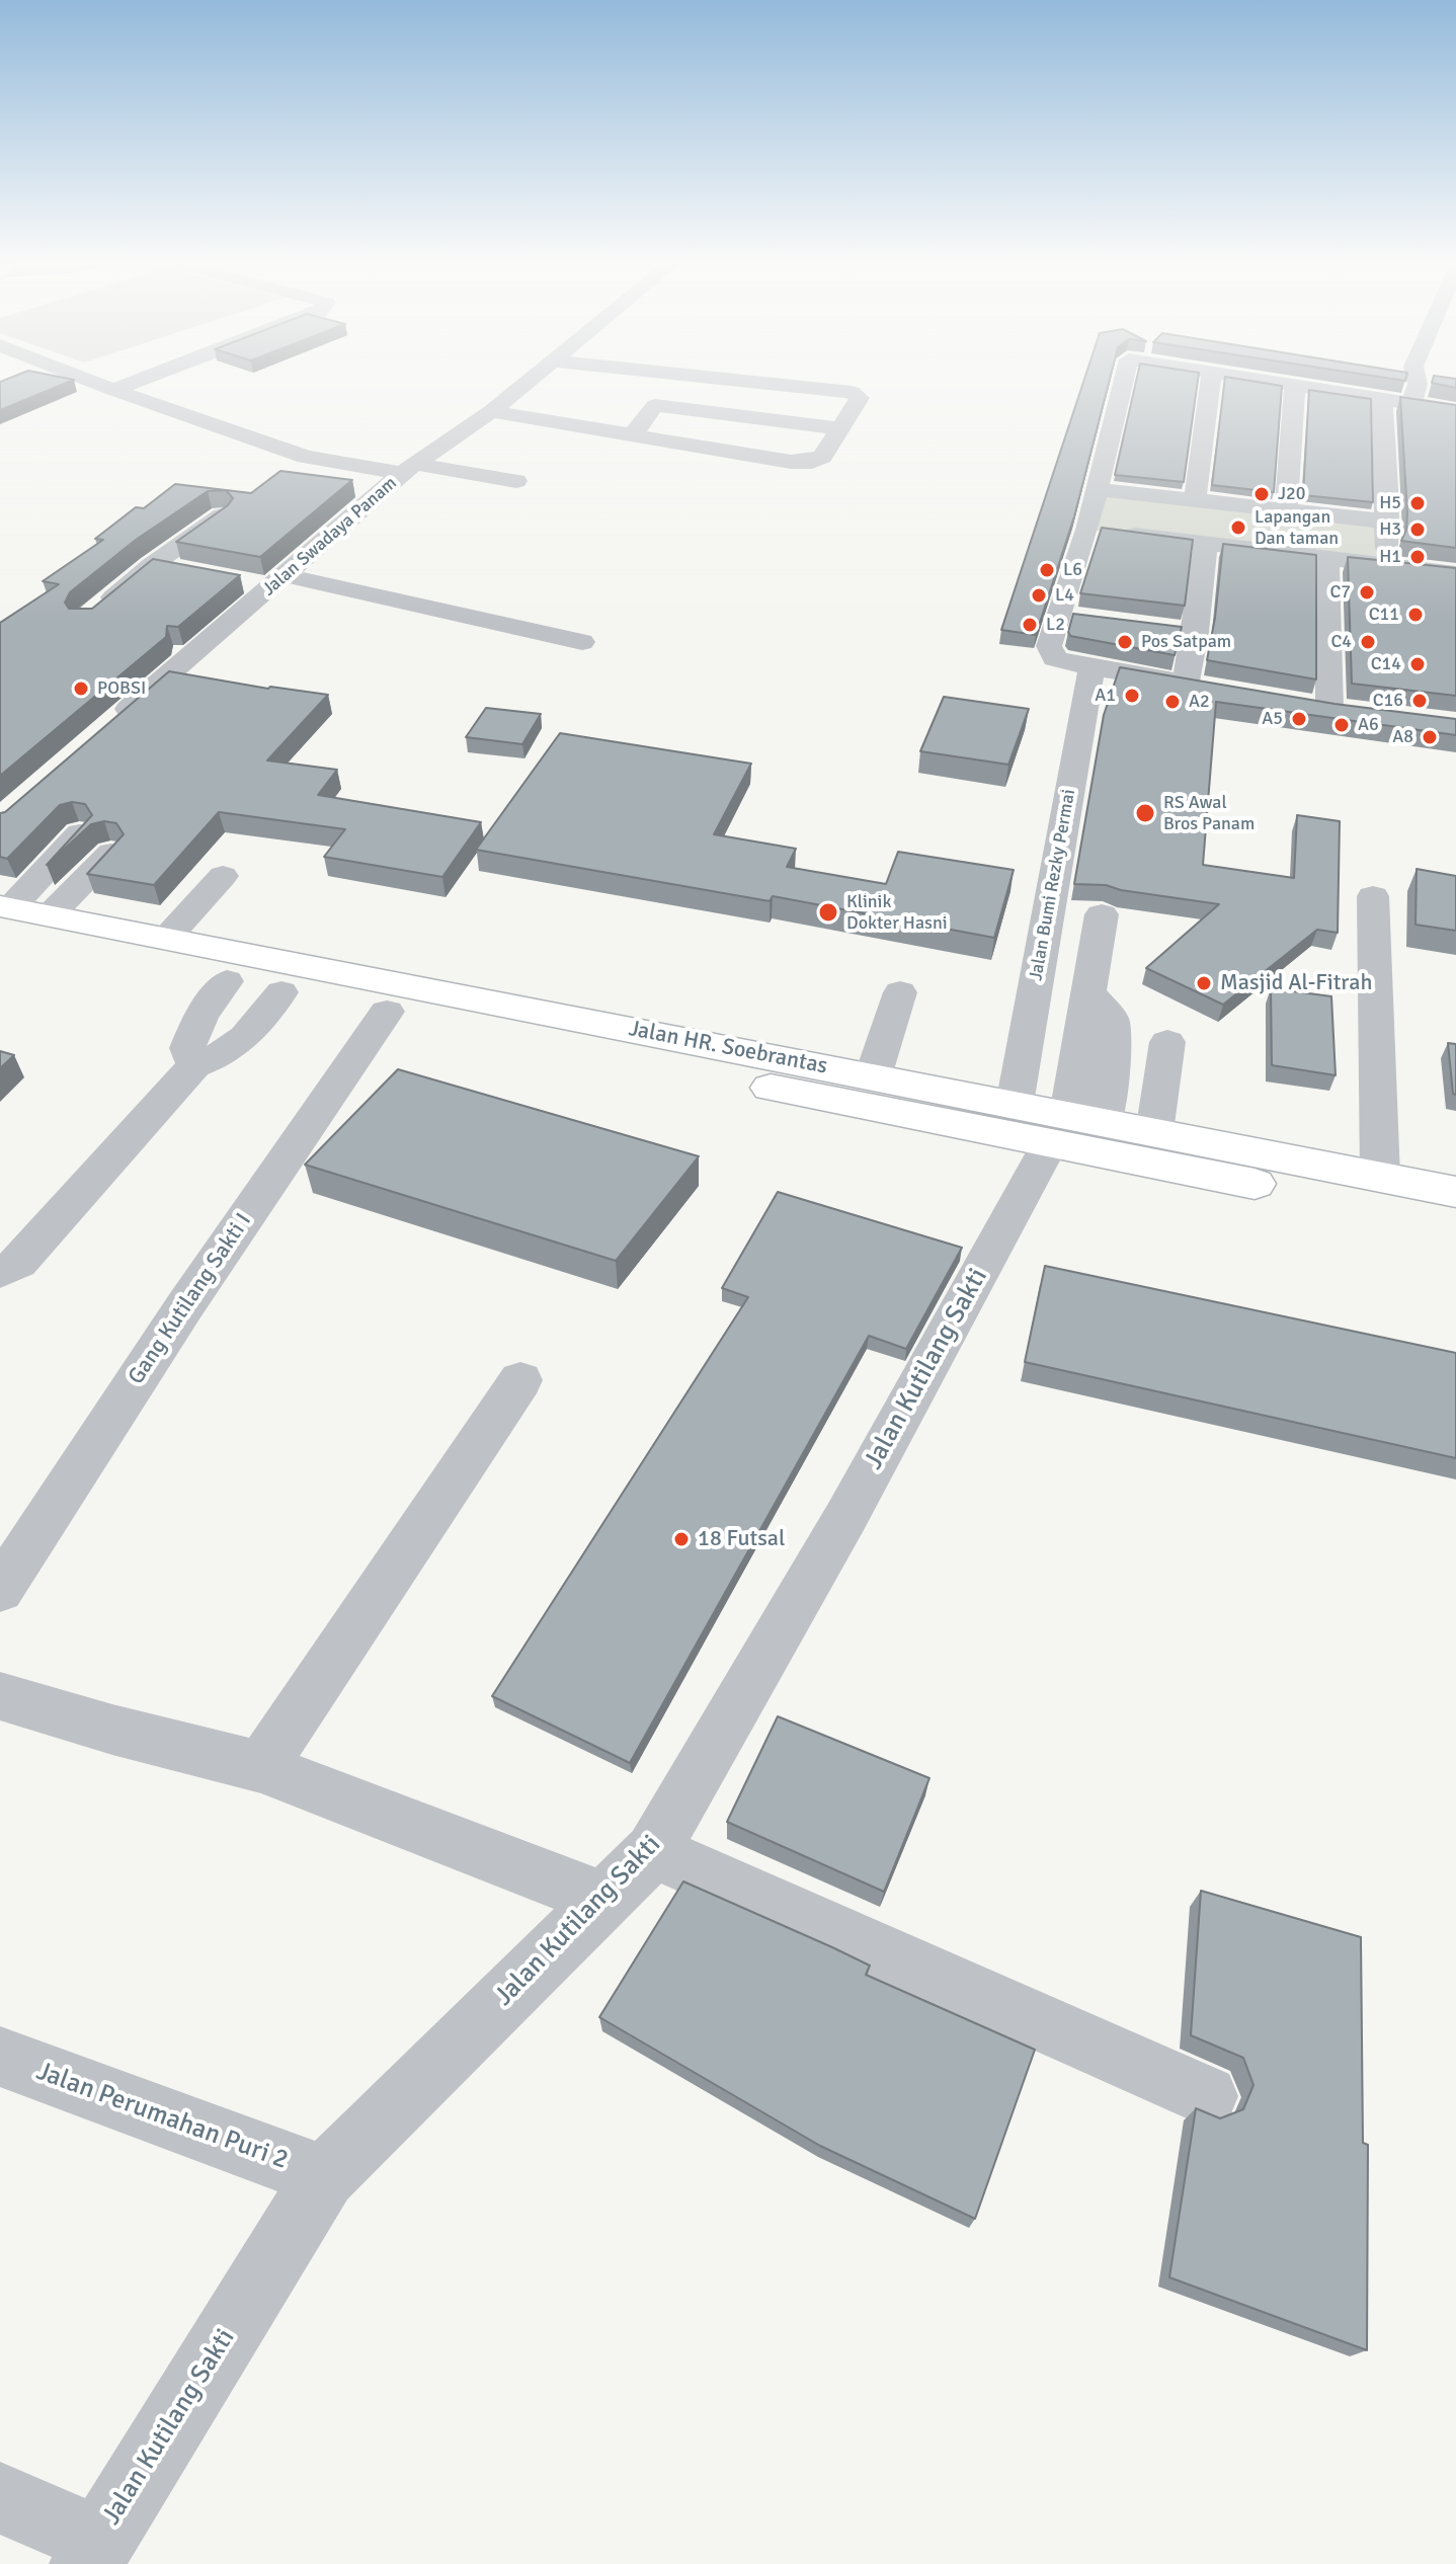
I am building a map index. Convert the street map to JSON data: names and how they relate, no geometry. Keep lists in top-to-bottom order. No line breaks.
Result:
{"streets":{"main road":["Jalan HR. Soebrantas"],"street":["Jalan Swadaya Panam","Jalan Bumi Rezky Permai","Gang Kutilang Sakti I","Jalan Kutilang Sakti","Jalan Perumahan Puri 2"]},"crossings":[["Jalan Bumi Rezky Permai","Jalan HR. Soebrantas"],["Jalan Bumi Rezky Permai","Jalan Kutilang Sakti"],["Jalan HR. Soebrantas","Gang Kutilang Sakti I"],["Jalan HR. Soebrantas","Jalan Kutilang Sakti"],["Jalan Kutilang Sakti","Jalan Perumahan Puri 2"]],"places":["J20","H5","Lapangan Dan taman","H3","H1","L6","C7","L4","C11","L2","Pos Satpam","C4","C14","POBSI","A1","C16","A2","A5","A6","A8","RS Awal Bros Panam","Klinik Dokter Hasni","Masjid Al-Fitrah","18 Futsal"]}
